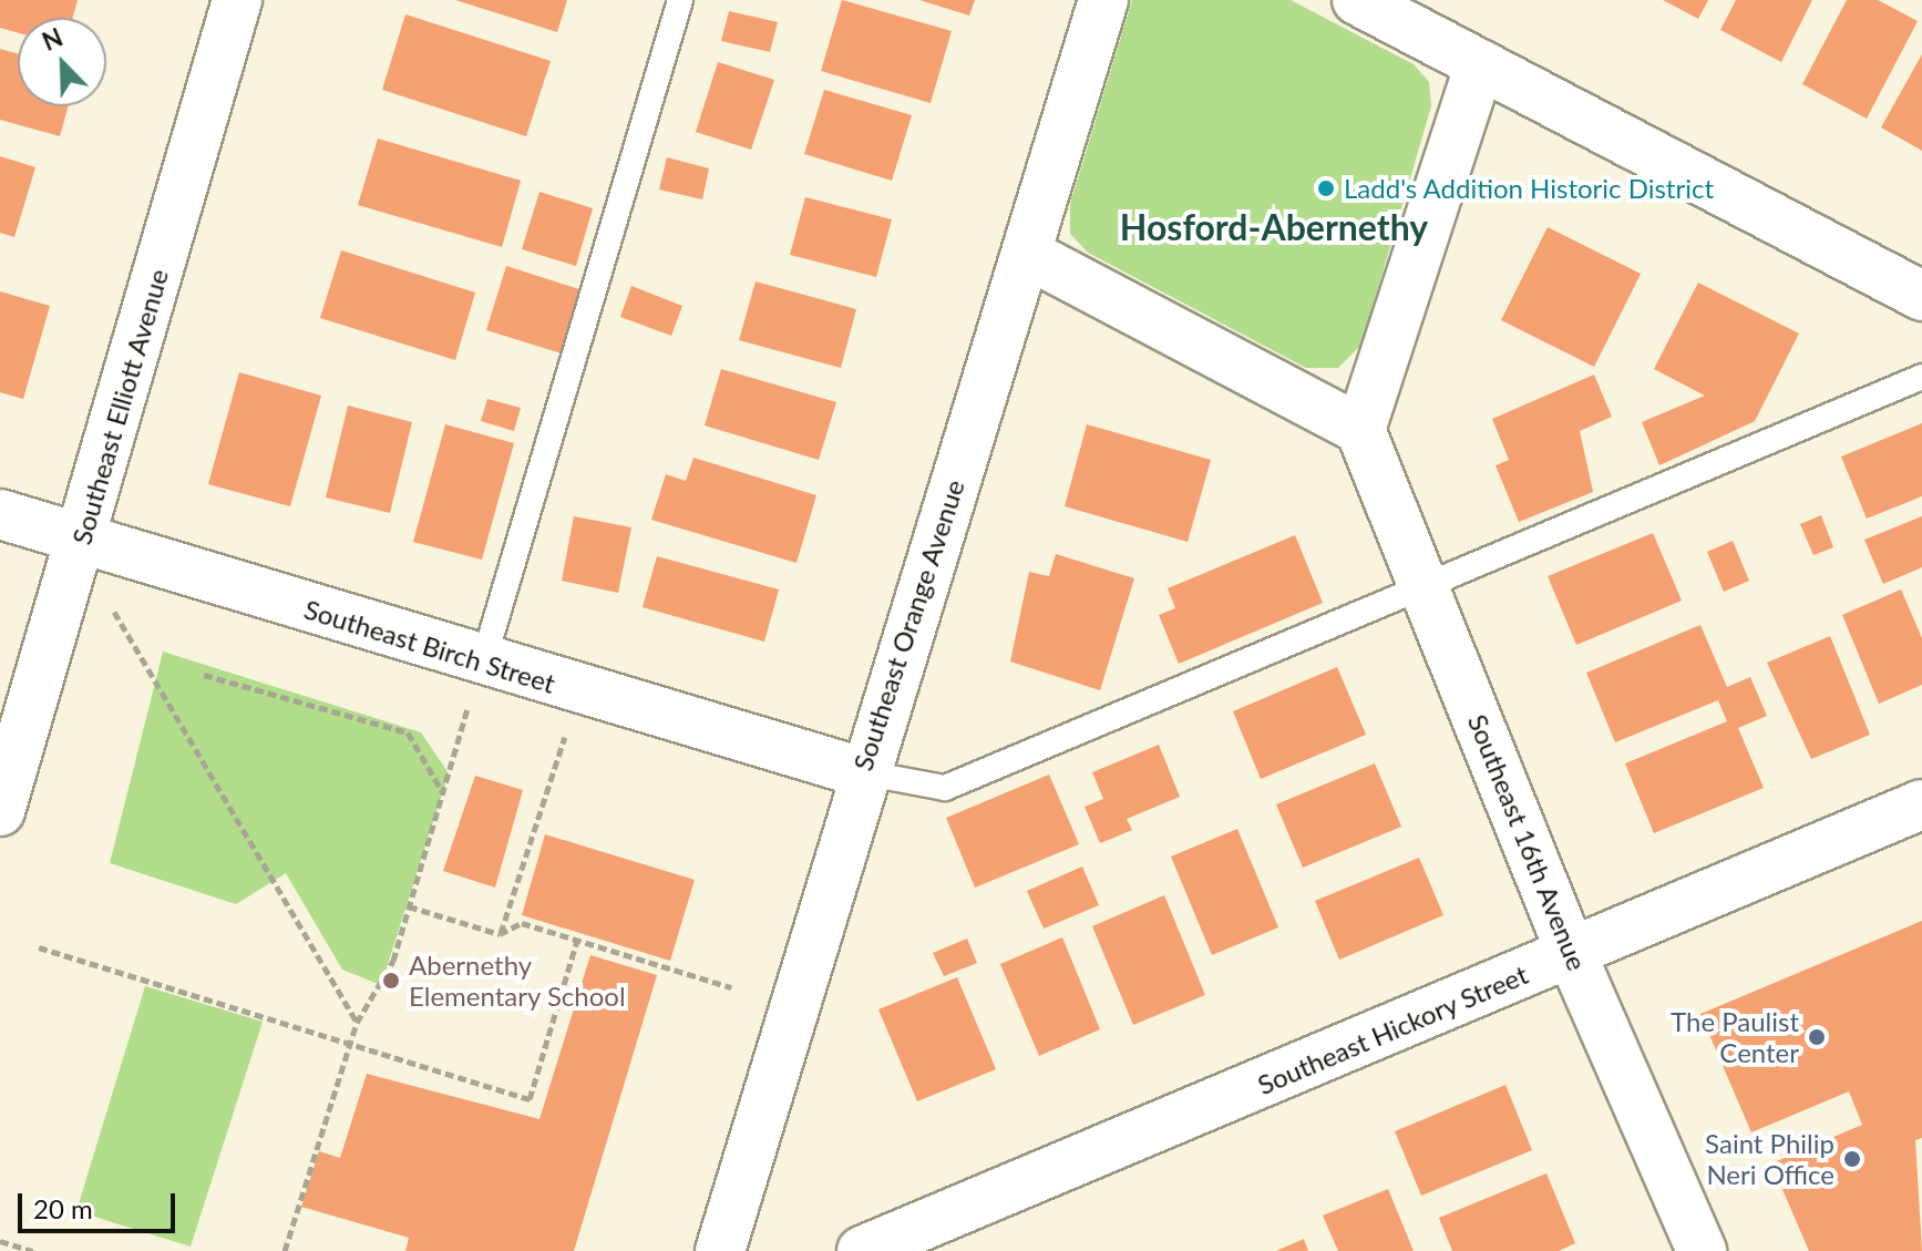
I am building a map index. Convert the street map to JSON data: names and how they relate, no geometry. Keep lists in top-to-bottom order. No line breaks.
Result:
{"streets":{"street":["Southeast Elliott Avenue","Southeast Orange Avenue","Southeast Birch Street","Southeast 16th Avenue","Southeast Hickory Street"]},"crossings":[["Southeast Elliott Avenue","Southeast Birch Street"],["Southeast Orange Avenue","Southeast Birch Street"],["Southeast 16th Avenue","Southeast Hickory Street"]],"districts":["Hosford-Abernethy"],"places":["Ladd's Addition Historic District","Abernethy Elementary School","The Paulist Center","Saint Philip Neri Office"],"scale_bar":"20 m","north":"top left"}
